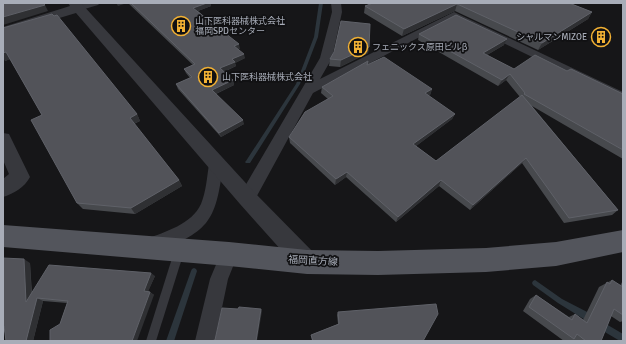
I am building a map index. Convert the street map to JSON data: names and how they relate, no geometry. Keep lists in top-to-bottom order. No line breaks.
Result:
{"streets":{"main road":["福岡直方線"]},"places":{"building":["山下医科器械株式会社 福岡SPDセンター","シャルマンMIZOE","フェニックス原田ビルβ","山下医科器械株式会社"]}}
